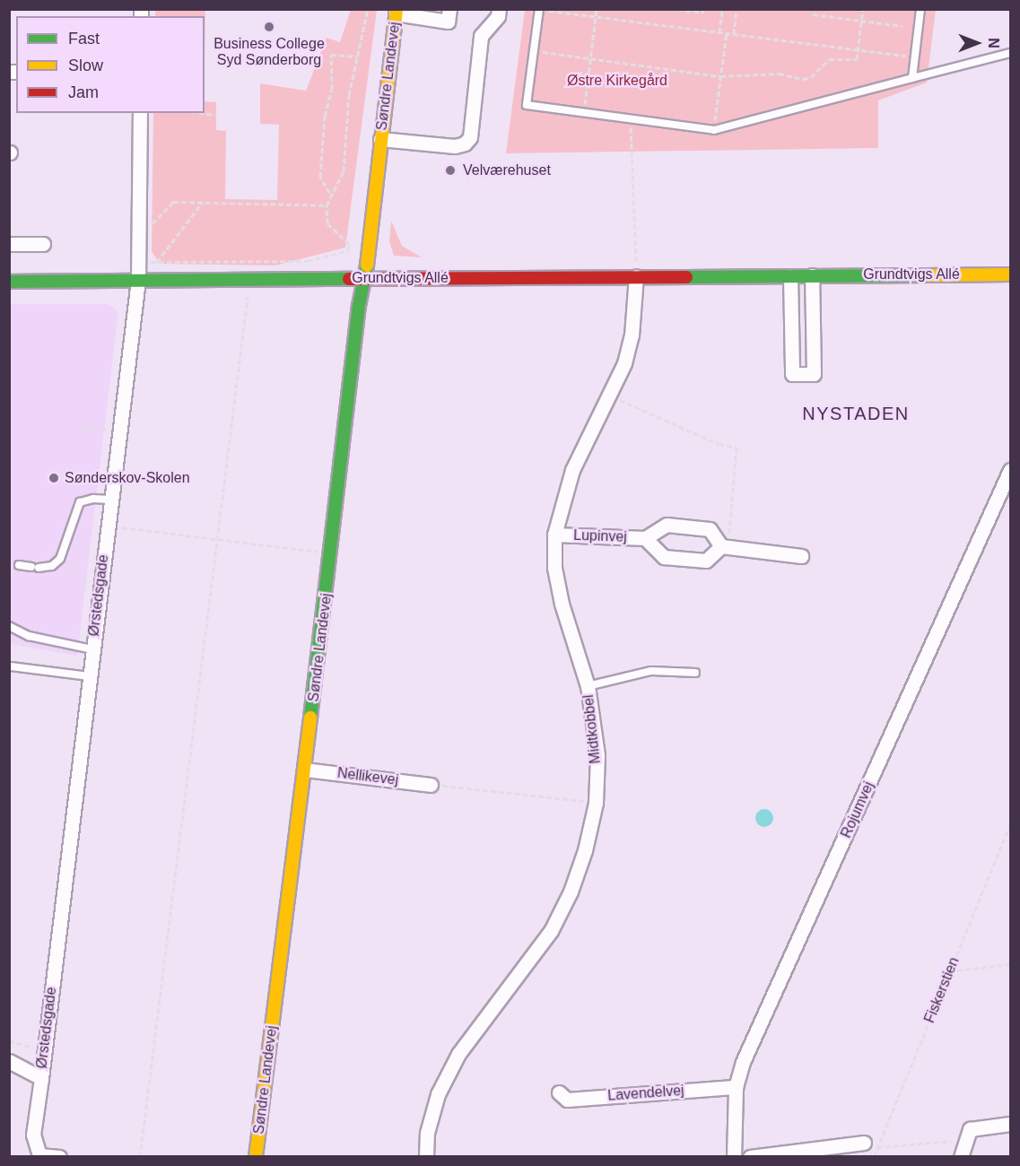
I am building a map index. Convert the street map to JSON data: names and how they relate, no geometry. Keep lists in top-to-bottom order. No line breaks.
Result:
{"streets":{"street":["Søndre Landevej","Grundtvigs Allé","Lupinvej","Ørstedsgade","Midtkobbel","Nellikevej","Rojumvej","Lavendelvej"],"path":["Fiskerstien"]},"crossings":[["Søndre Landevej","Grundtvigs Allé"],["Søndre Landevej","Nellikevej"],["Grundtvigs Allé","Ørstedsgade"],["Grundtvigs Allé","Midtkobbel"],["Lupinvej","Midtkobbel"],["Rojumvej","Lavendelvej"]],"districts":["NYSTADEN"],"parks":["Østre Kirkegård"],"places":["Business College Syd Sønderborg","Velværehuset","Sønderskov-Skolen"],"legend":["Fast","Slow","Jam"],"north":"right"}
